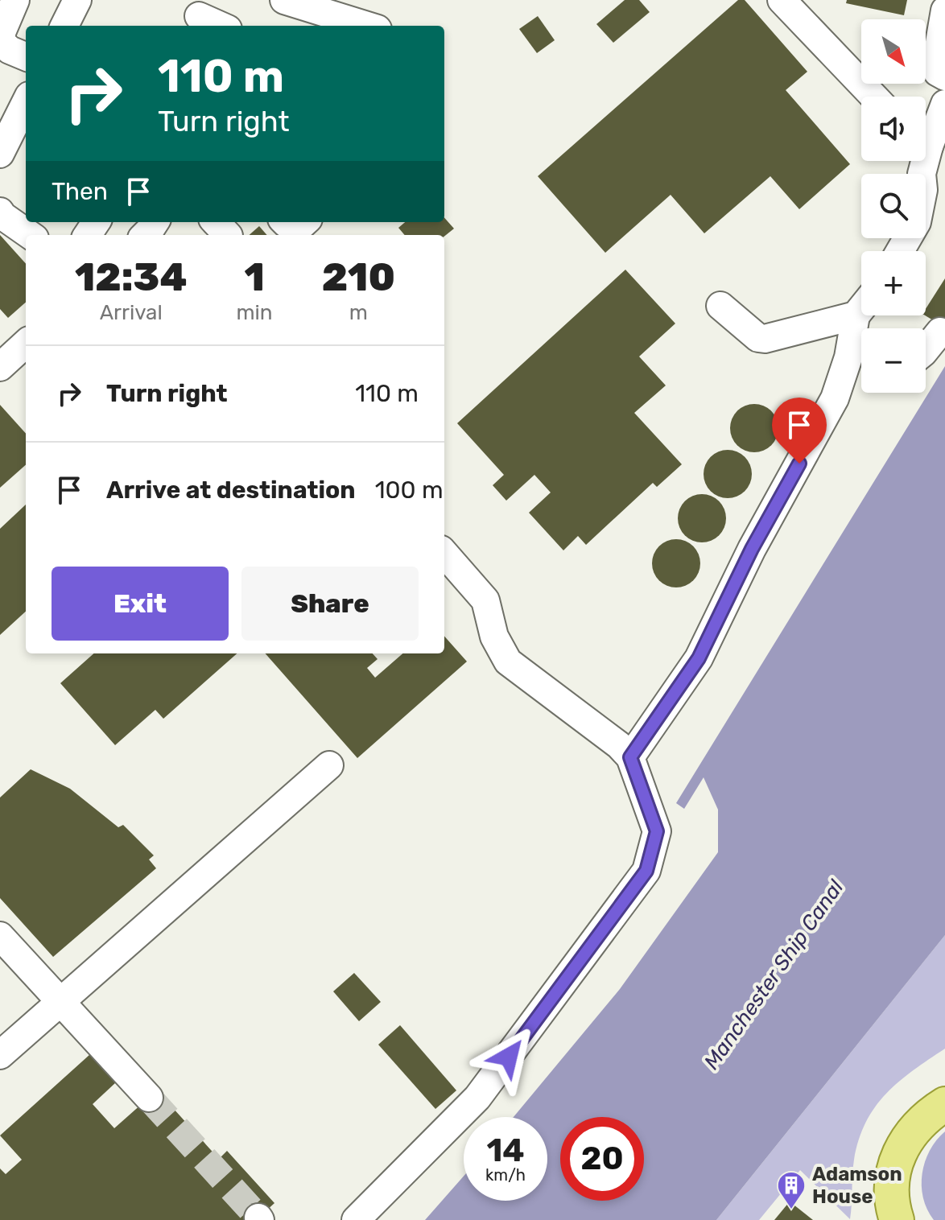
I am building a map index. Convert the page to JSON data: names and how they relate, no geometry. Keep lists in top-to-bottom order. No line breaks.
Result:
{"water":["Manchester Ship Canal"],"places":{"building":["Adamson House"]},"north":"bottom right","page":{"map_buttons":["+","−"],"turn":["110 m","Turn right"],"then":"Then","eta":["12:34","Arrival","1","min","210","m"],"list":[{"name":"Turn right","value":"110 m"},{"name":"Arrive at destination","value":"100 m"}],"buttons":["Exit","Share"],"speed":"14 km/h","limit":"20"}}
